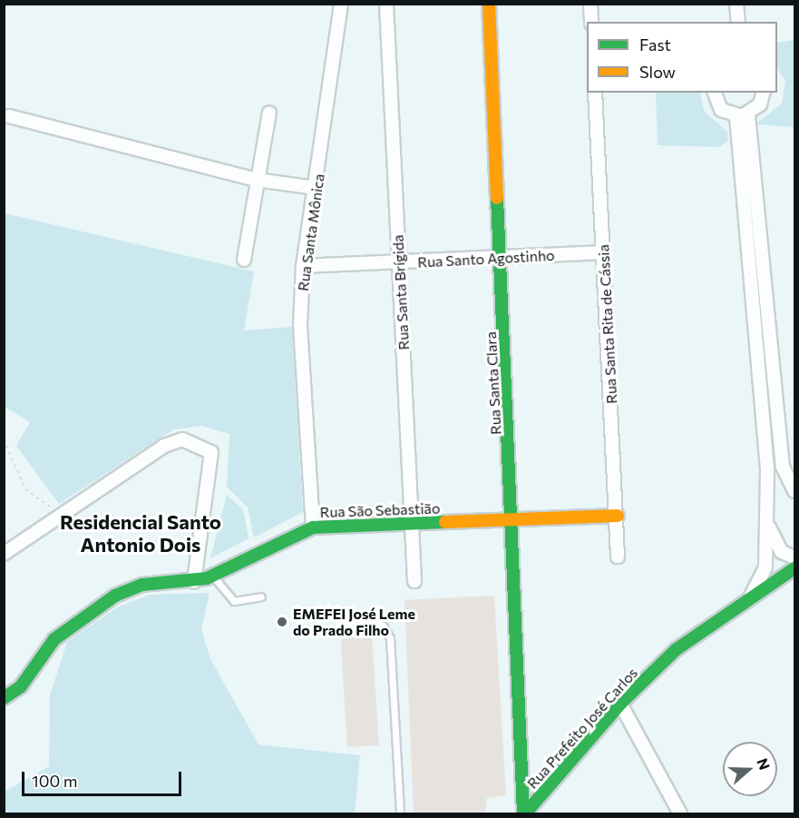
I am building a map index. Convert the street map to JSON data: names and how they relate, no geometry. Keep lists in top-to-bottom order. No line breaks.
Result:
{"streets":{"street":["Rua Santa Mônica","Rua Santo Agostinho","Rua Santa Brígida","Rua Santa Rita de Cássia","Rua Santa Clara","Rua São Sebastião","Rua Prefeito José Carlos"]},"crossings":[["Rua Santa Mônica","Rua Santo Agostinho"],["Rua Santa Mônica","Rua São Sebastião"],["Rua Santo Agostinho","Rua Santa Brígida"],["Rua Santo Agostinho","Rua Santa Rita de Cássia"],["Rua Santo Agostinho","Rua Santa Clara"],["Rua Santa Brígida","Rua São Sebastião"],["Rua Santa Rita de Cássia","Rua São Sebastião"],["Rua Santa Clara","Rua São Sebastião"],["Rua Santa Clara","Rua Prefeito José Carlos"]],"districts":["Residencial Santo Antonio Dois"],"places":["EMEFEI José Leme do Prado Filho"],"legend":["Fast","Slow"],"scale_bar":"100 m","north":"right"}
